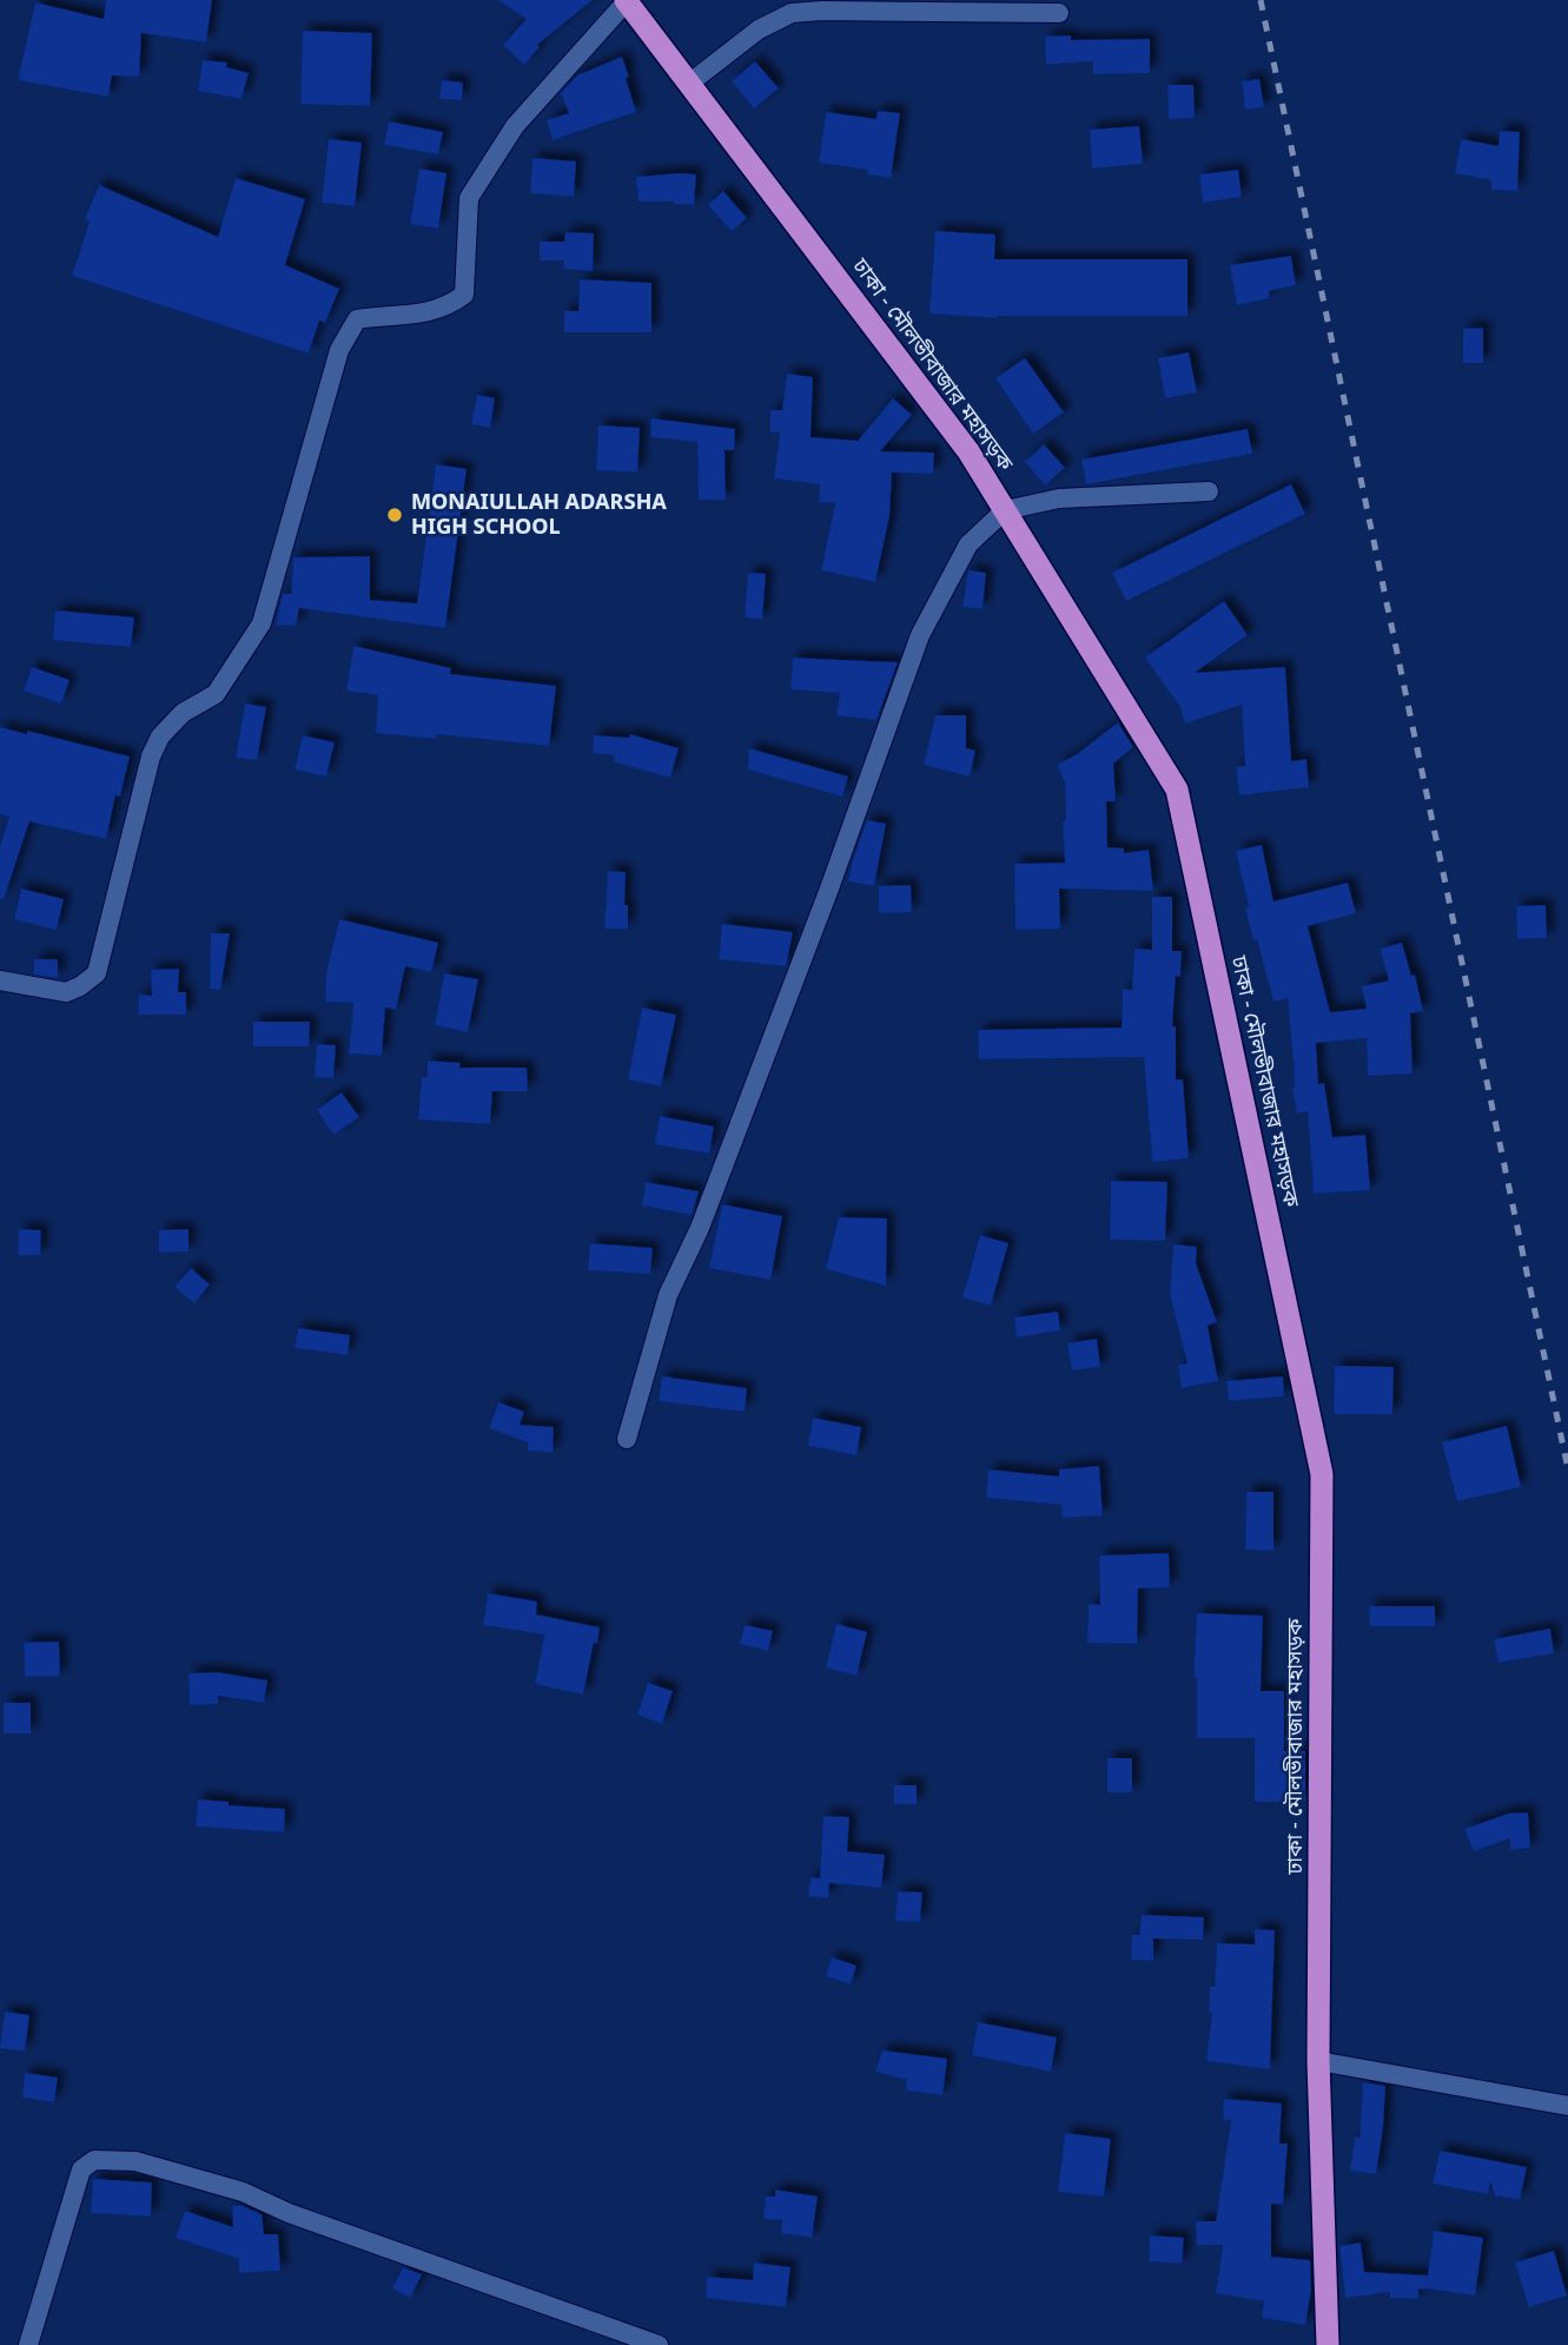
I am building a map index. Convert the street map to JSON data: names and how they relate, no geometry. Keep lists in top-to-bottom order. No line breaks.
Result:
{"streets":{"highway":["ঢাকা - মৌলভীবাজার মহাসড়ক"]},"places":["MONAIULLAH ADARSHA HIGH SCHOOL"]}
